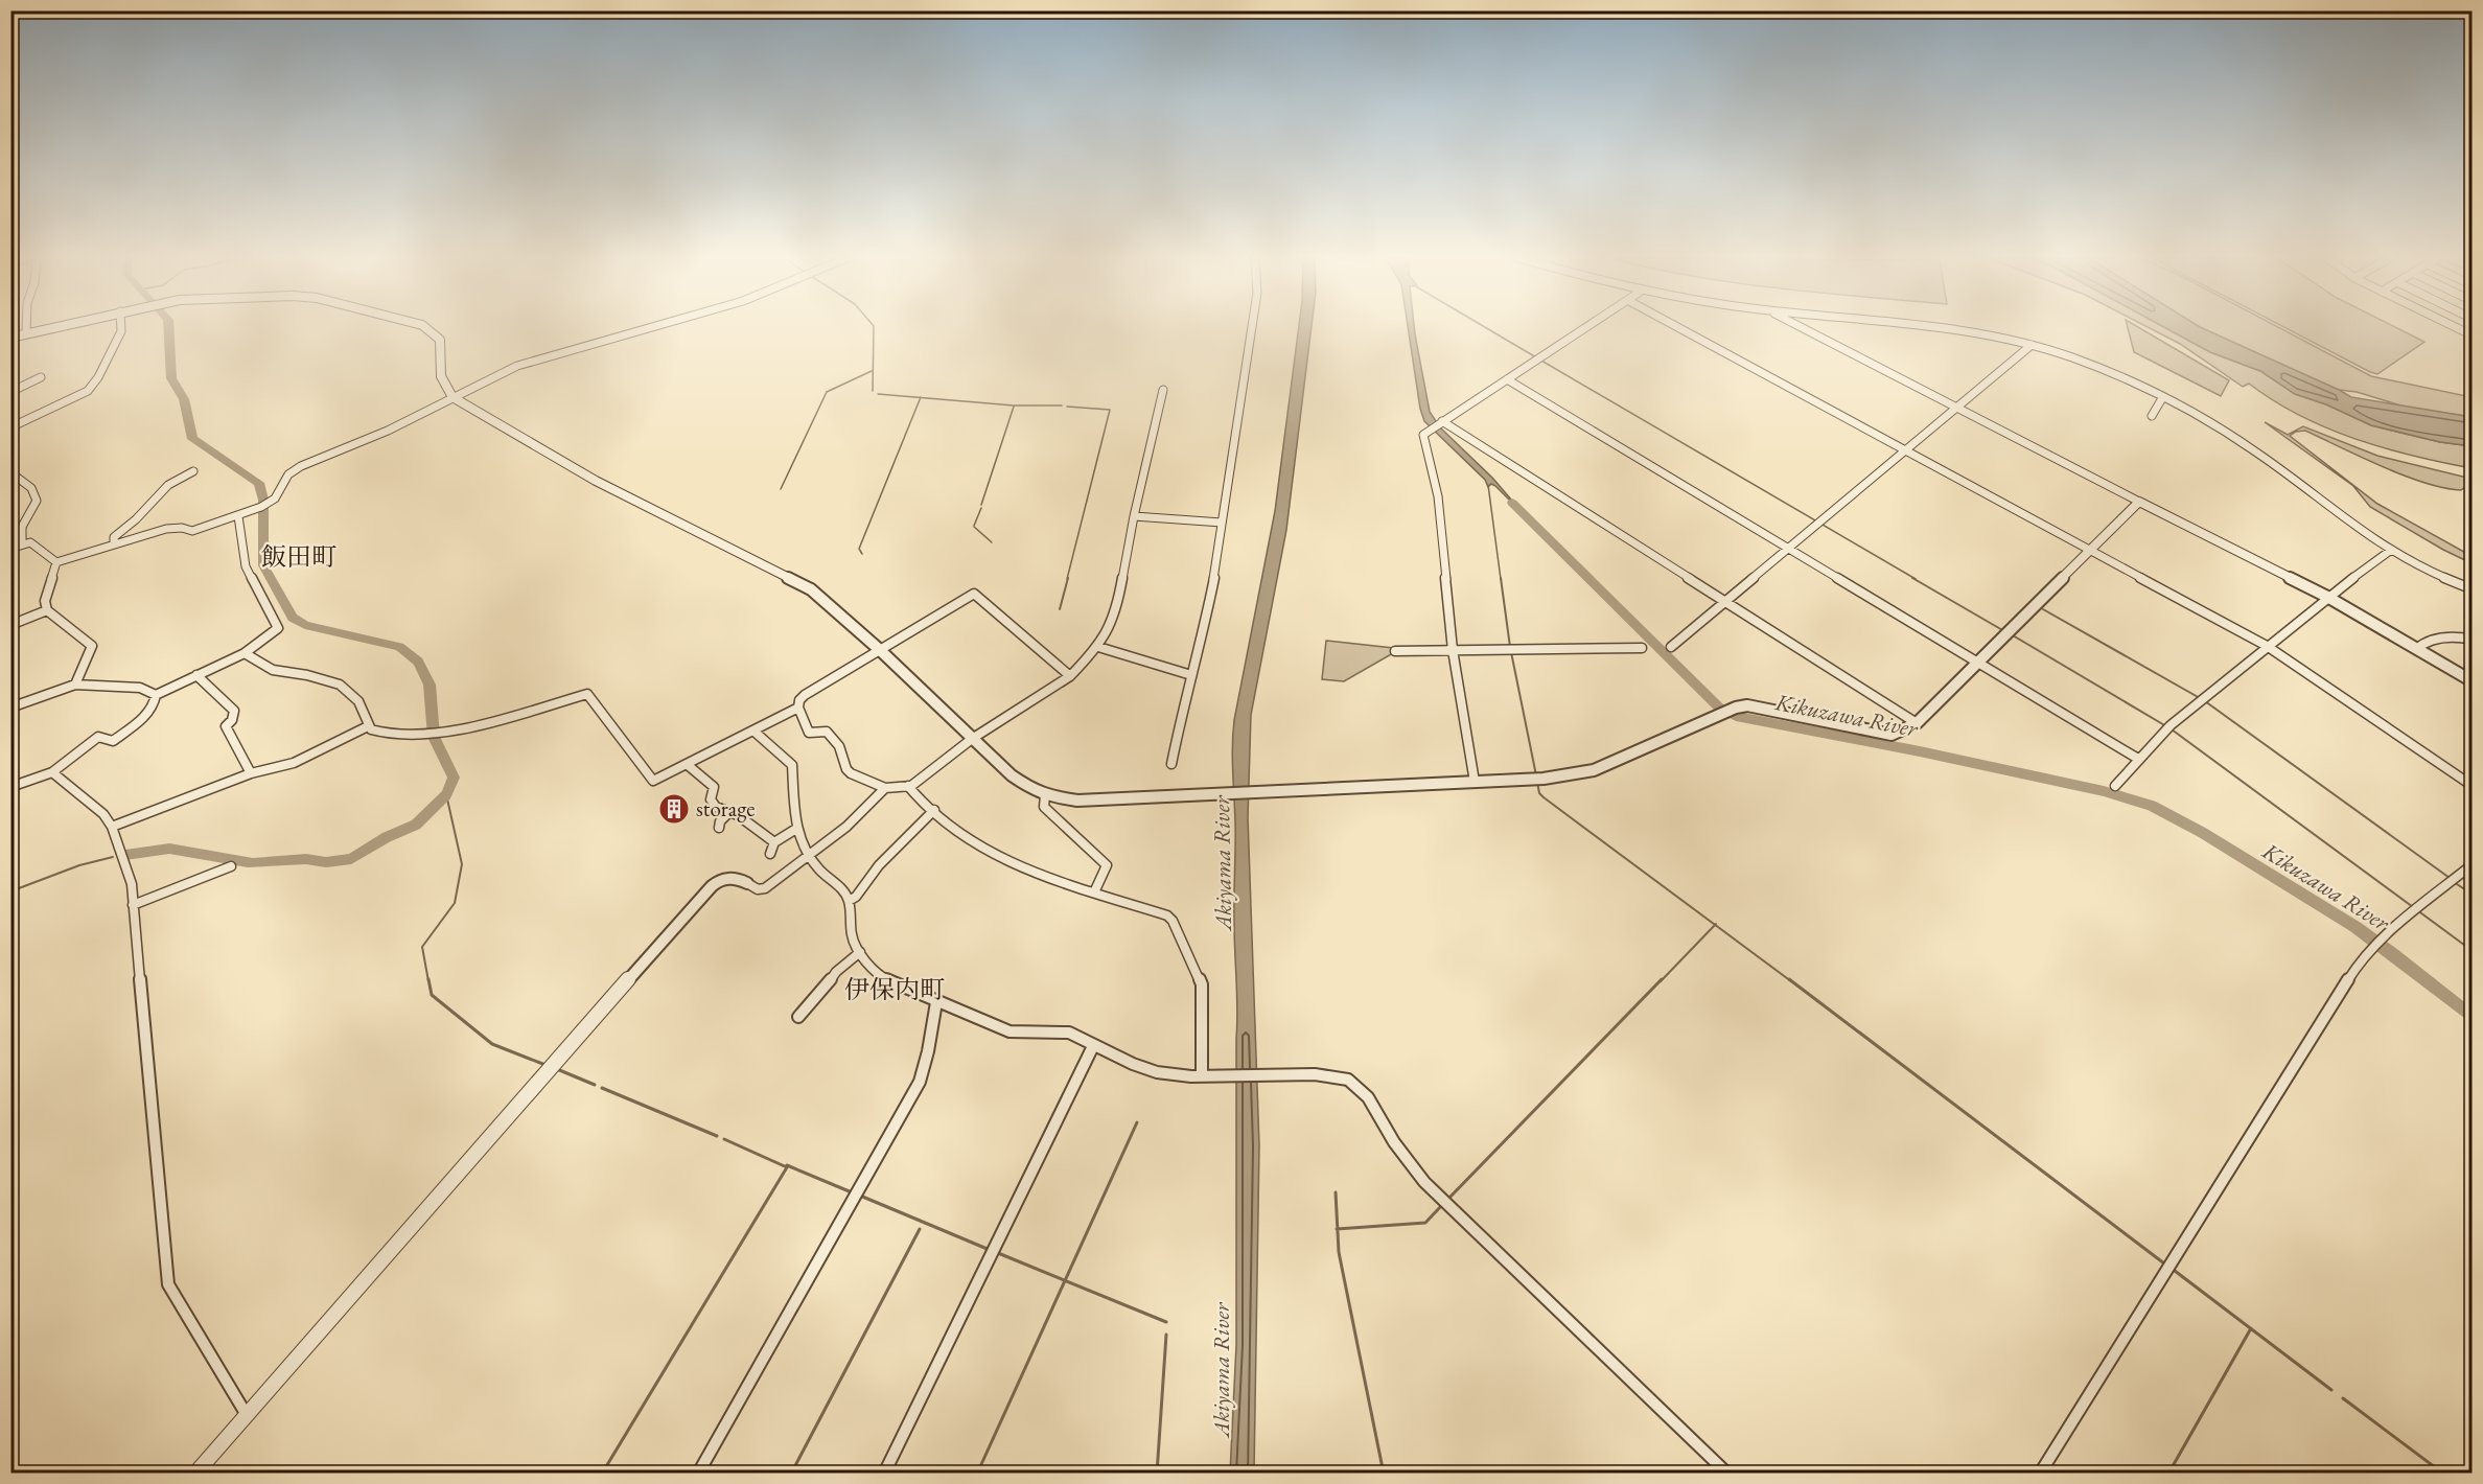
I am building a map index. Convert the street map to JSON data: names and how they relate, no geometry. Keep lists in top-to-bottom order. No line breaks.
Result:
{"districts":["飯田町","伊保内町"],"water":["Kikuzawa River","Akiyama River"],"places":{"building":["storage"]}}
